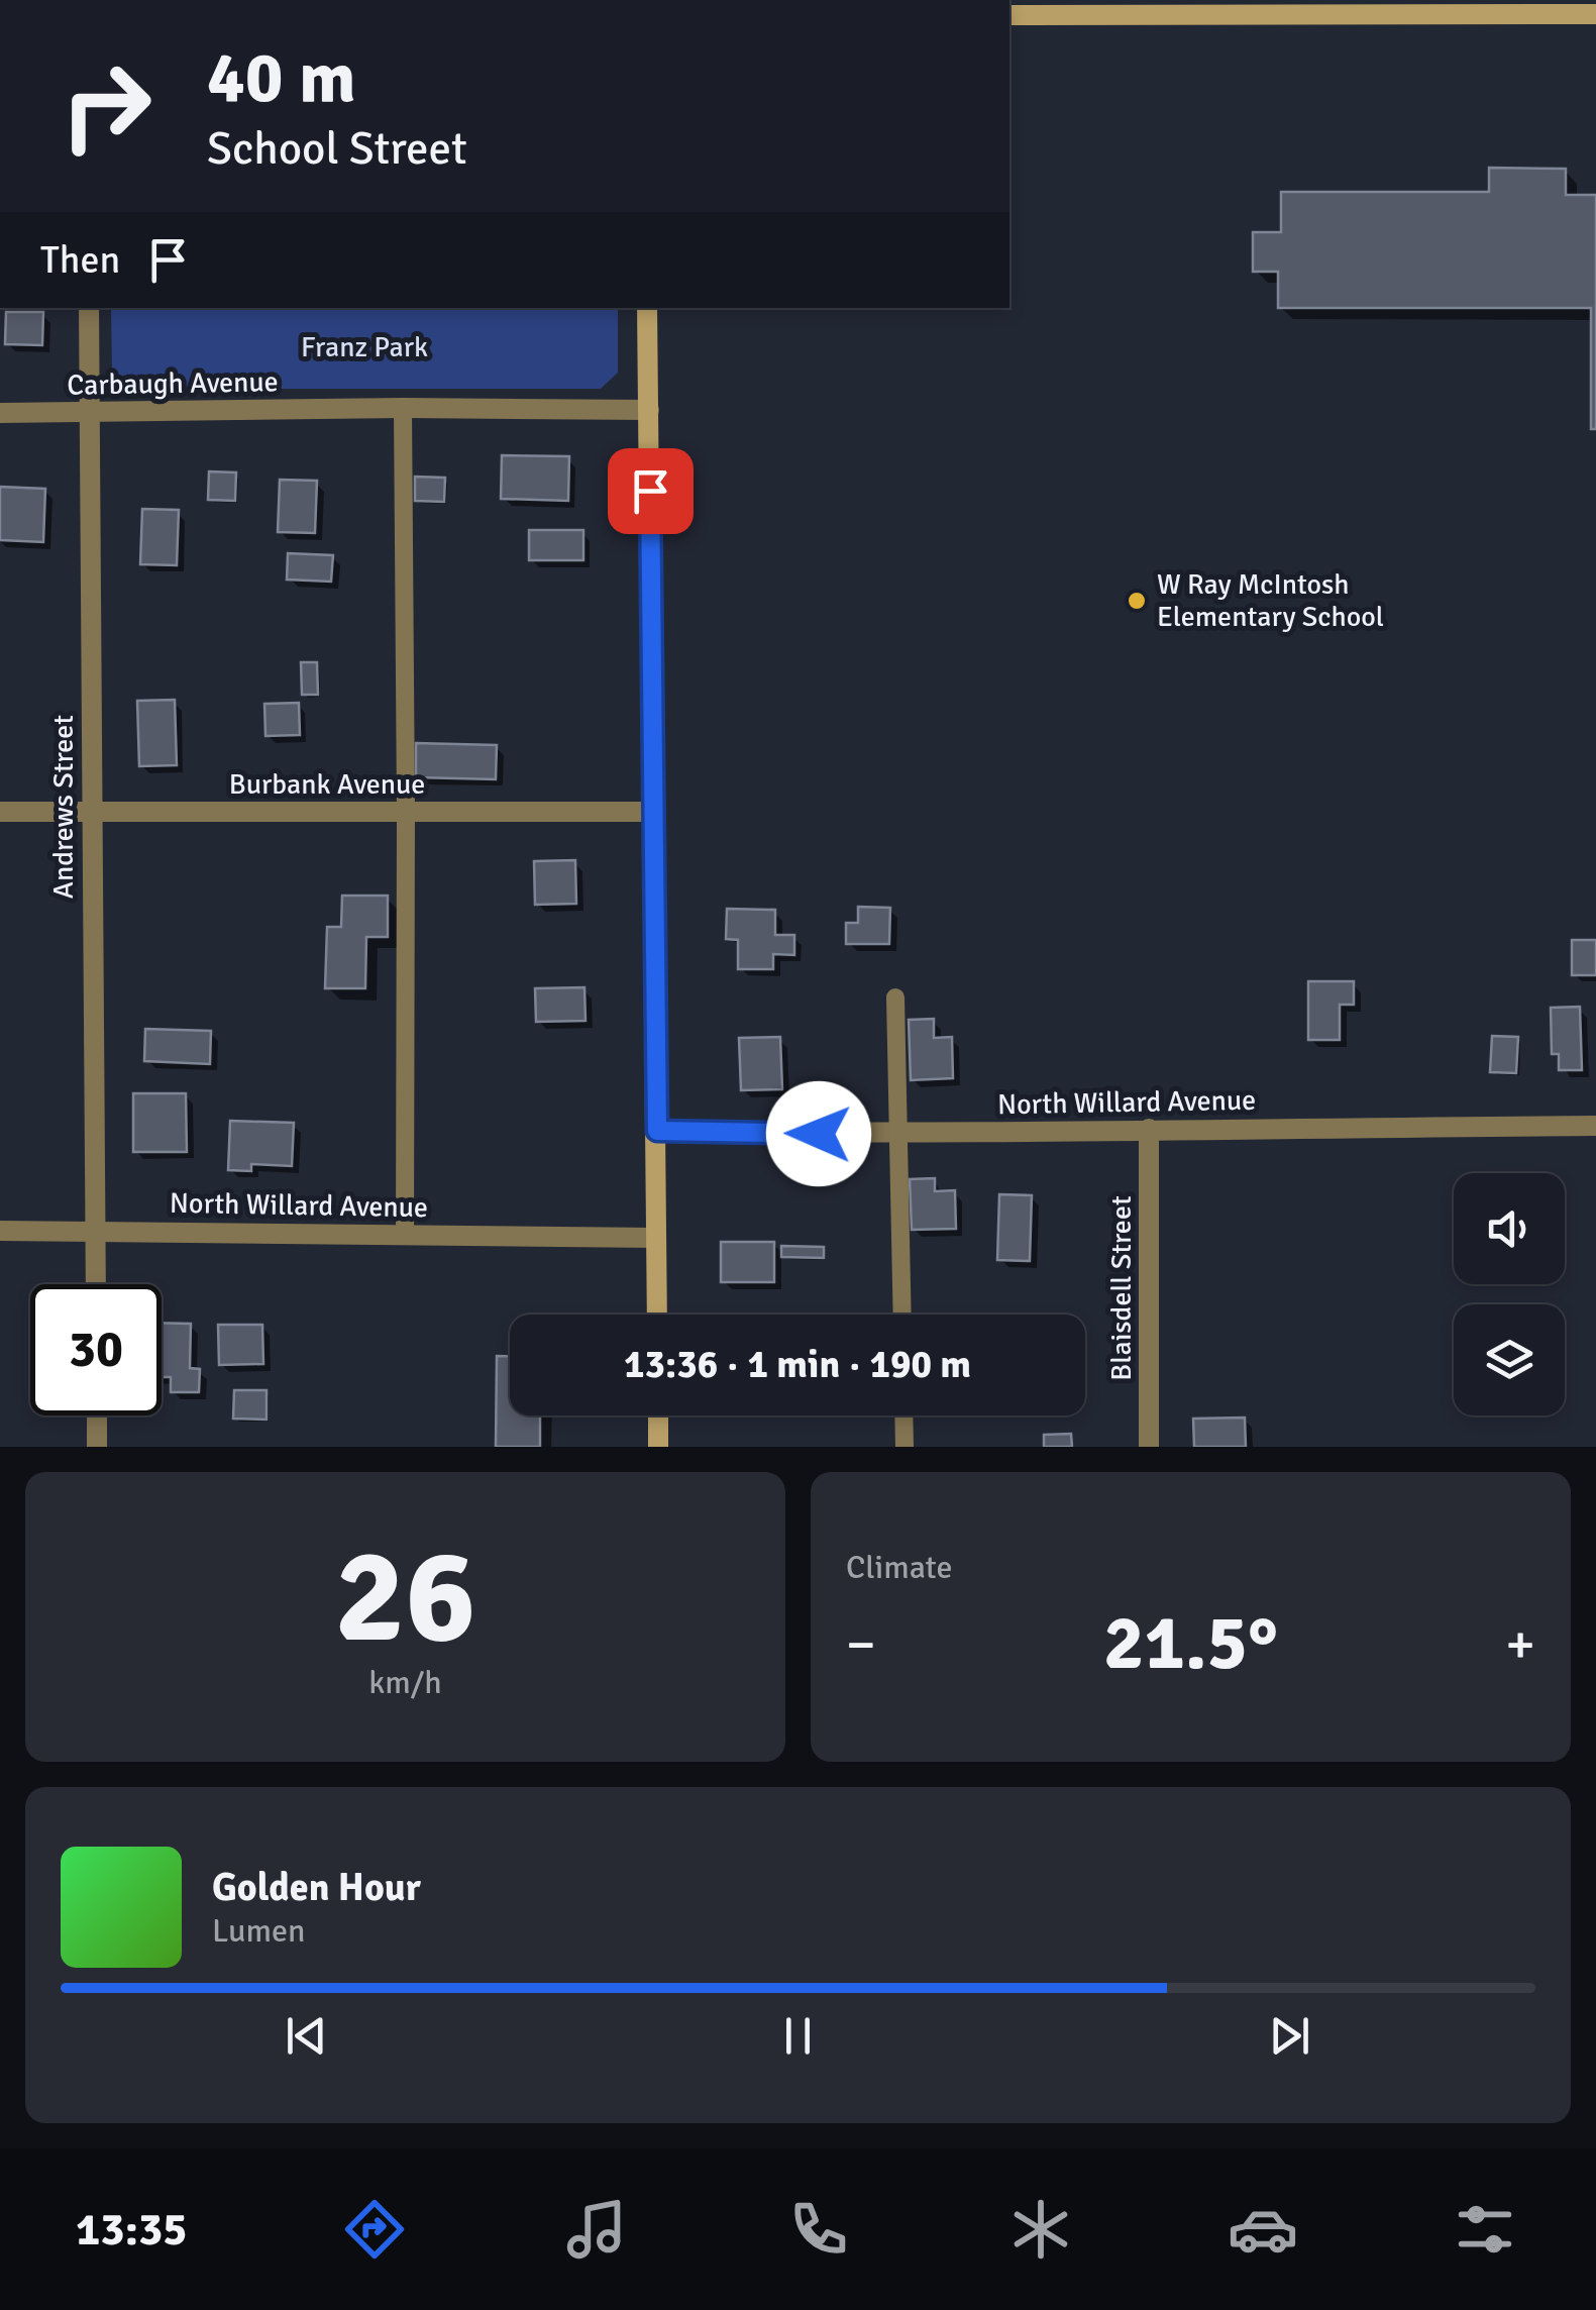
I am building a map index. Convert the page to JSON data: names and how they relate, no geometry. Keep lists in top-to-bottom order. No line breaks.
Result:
{"streets":{"street":["Carbaugh Avenue","Burbank Avenue","Andrews Street","North Willard Avenue","Blaisdell Street"]},"crossings":[["Carbaugh Avenue","Andrews Street"],["Burbank Avenue","Andrews Street"],["Andrews Street","North Willard Avenue"],["North Willard Avenue","Blaisdell Street"]],"parks":["Franz Park"],"places":["W Ray McIntosh Elementary School"],"page":{"turn":["40 m","School Street"],"then":"Then","limit":"30","trip":"13:36 · 1 min · 190 m","tile":[["26","km/h"],"Climate"],"heat":["−","21.5°","+"],"song":["Golden Hour","Lumen"],"tabs":"13:35"}}
